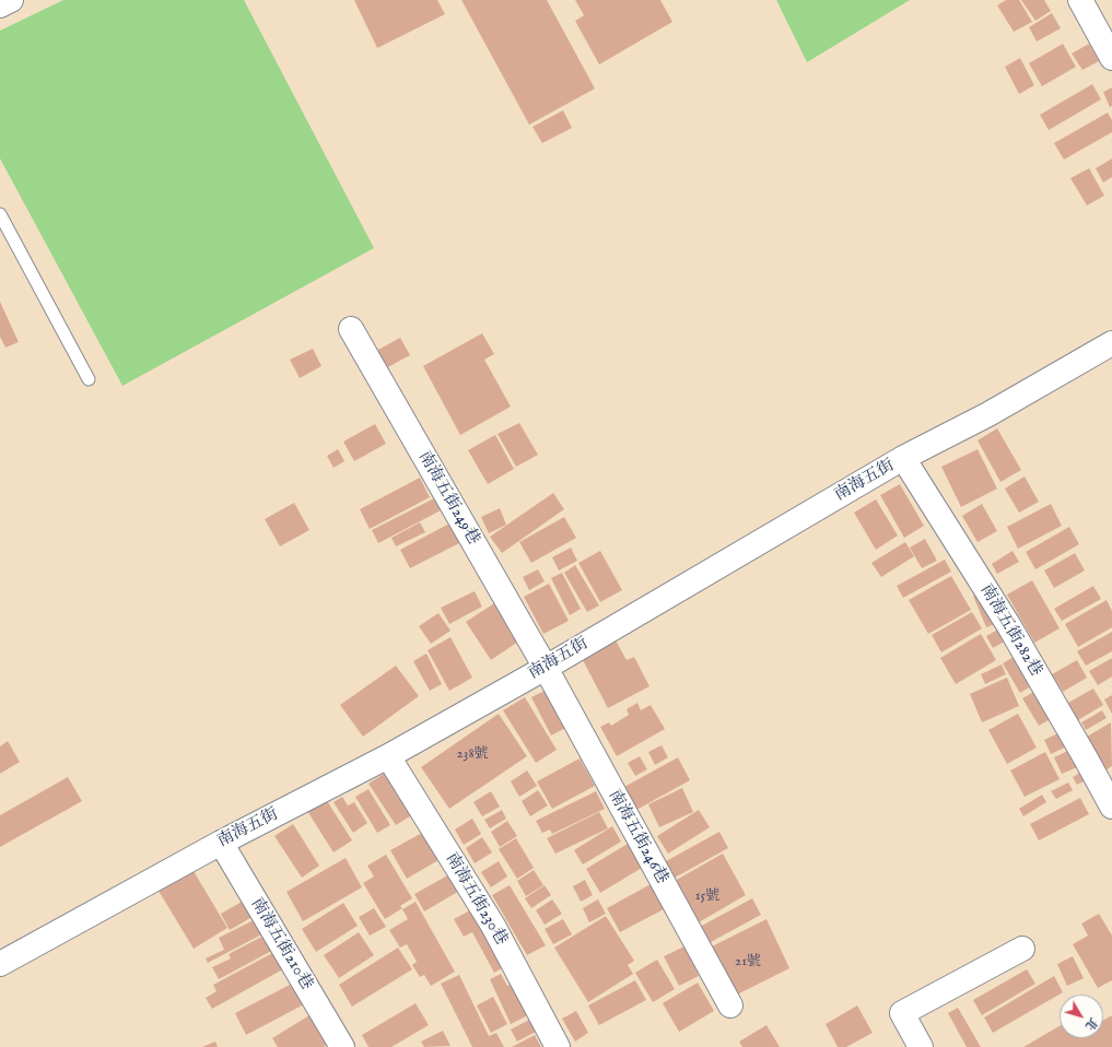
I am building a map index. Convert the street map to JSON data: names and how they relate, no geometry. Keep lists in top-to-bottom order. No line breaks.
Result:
{"streets":{"street":["南海五街","南海五街249巷","南海五街282巷","南海五街246巷","南海五街230巷","南海五街210巷"]},"crossings":[["南海五街","南海五街249巷"],["南海五街","南海五街282巷"],["南海五街","南海五街246巷"],["南海五街","南海五街230巷"],["南海五街","南海五街210巷"],["南海五街249巷","南海五街246巷"]],"house_numbers":["238號","15號","21號"],"north":"bottom right"}
